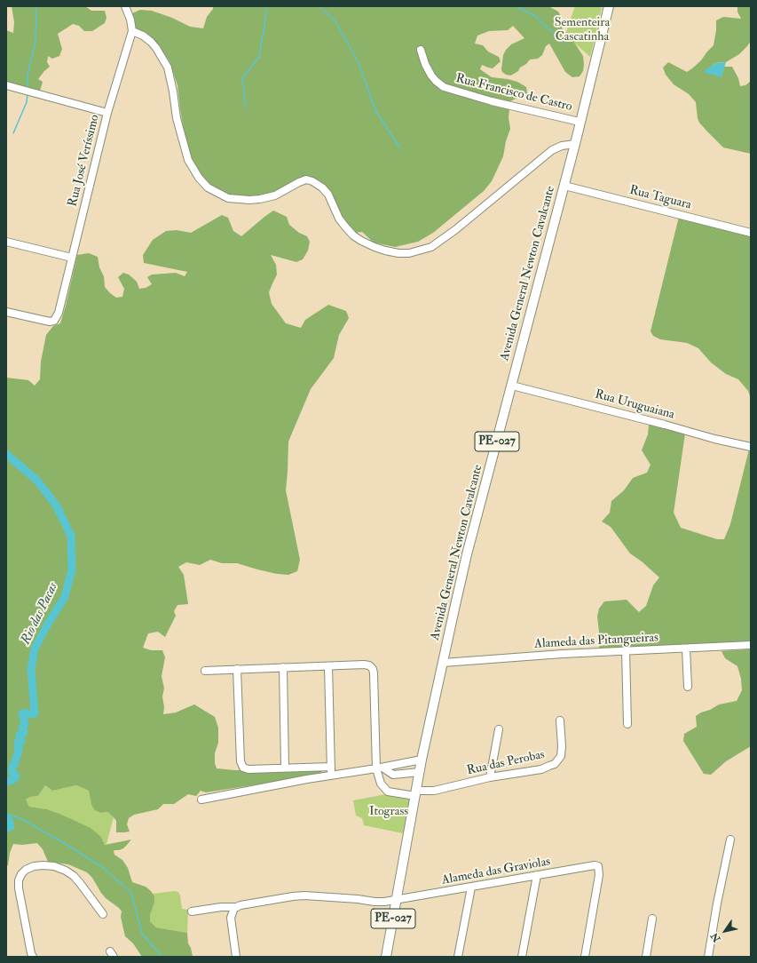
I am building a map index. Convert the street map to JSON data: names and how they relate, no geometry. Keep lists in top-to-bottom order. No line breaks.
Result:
{"streets":{"main road":["Avenida General Newton Cavalcante","PE-027"],"street":["Rua Francisco de Castro","Rua José Veríssimo","Rua Taguara","Rua Uruguaiana","Alameda das Pitangueiras","Rua das Perobas","Alameda das Graviolas"]},"crossings":[["Rua Francisco de Castro","Avenida General Newton Cavalcante"],["Rua Taguara","Avenida General Newton Cavalcante"],["Avenida General Newton Cavalcante","Rua Uruguaiana"],["Avenida General Newton Cavalcante","PE-027"],["Avenida General Newton Cavalcante","Alameda das Pitangueiras"],["Avenida General Newton Cavalcante","Rua das Perobas"],["Avenida General Newton Cavalcante","Alameda das Graviolas"],["PE-027","Alameda das Graviolas"]],"water":["Rio das Pacas"],"parks":["Sementeira Cascatinha","Itograss"],"north":"bottom left"}
